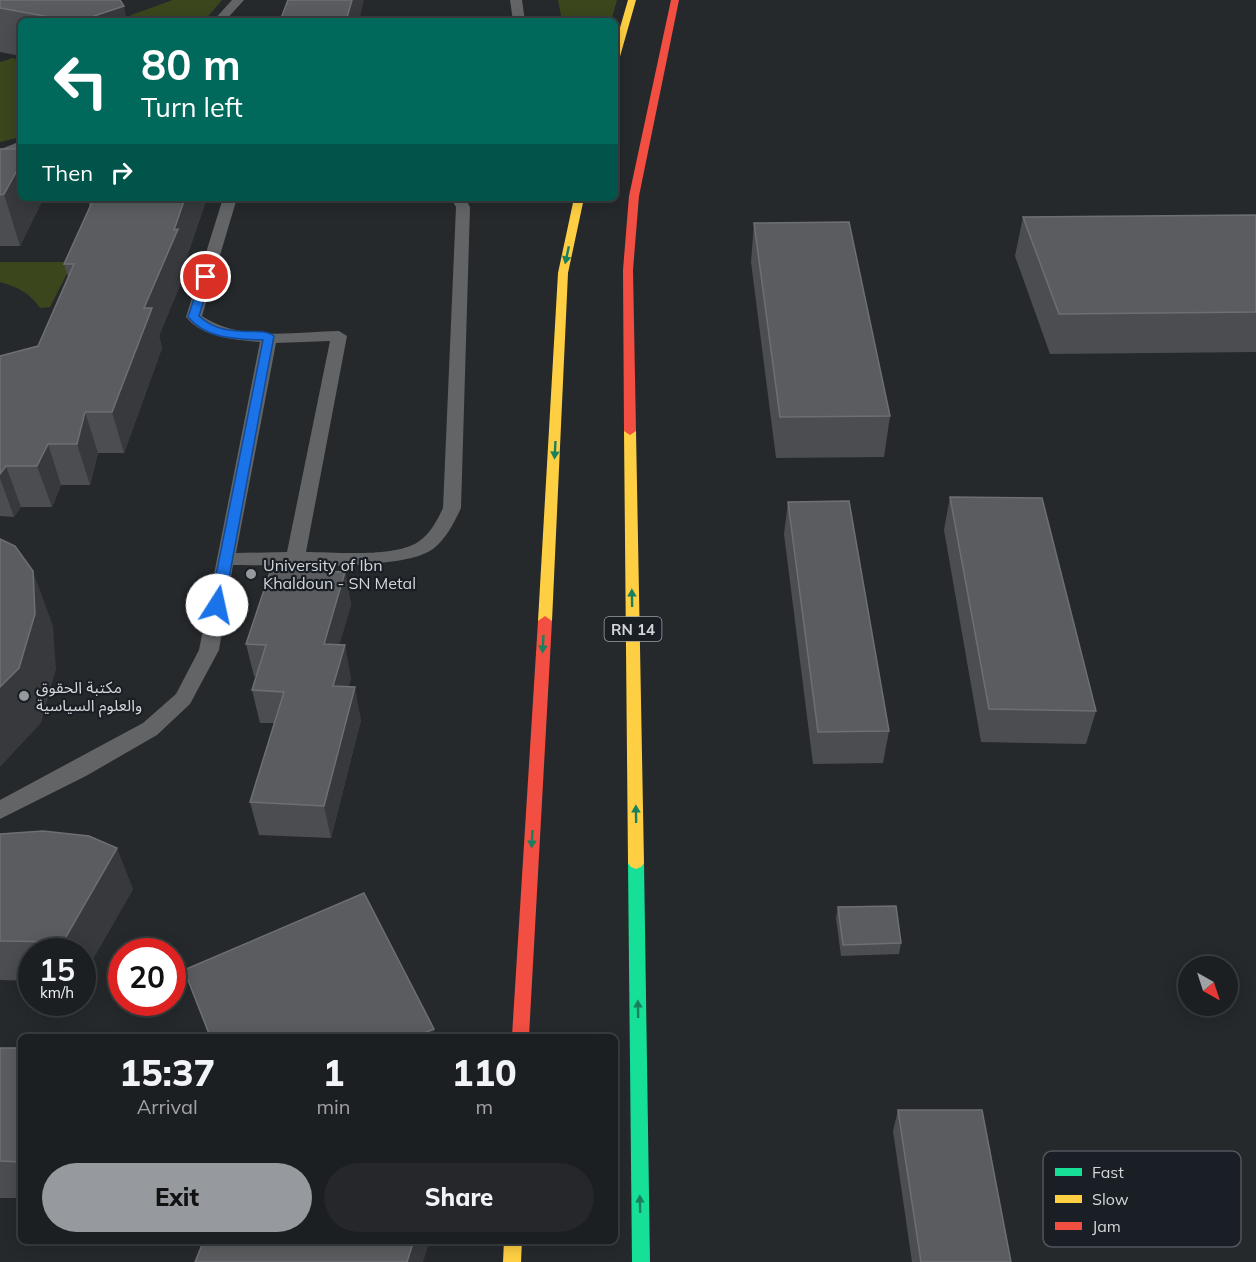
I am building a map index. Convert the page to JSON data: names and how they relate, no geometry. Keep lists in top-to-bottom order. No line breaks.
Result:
{"streets":{"highway":["RN 14"]},"places":["University of Ibn Khaldoun - SN Metal","مكتبة الحقوق والعلوم السياسية"],"legend":["Fast","Slow","Jam"],"north":"bottom right","page":{"turn":["80 m","Turn left"],"then":"Then","speed":"15 km/h","limit":"20","eta":["15:37","Arrival","1","min","110","m"],"buttons":["Exit","Share"]}}
